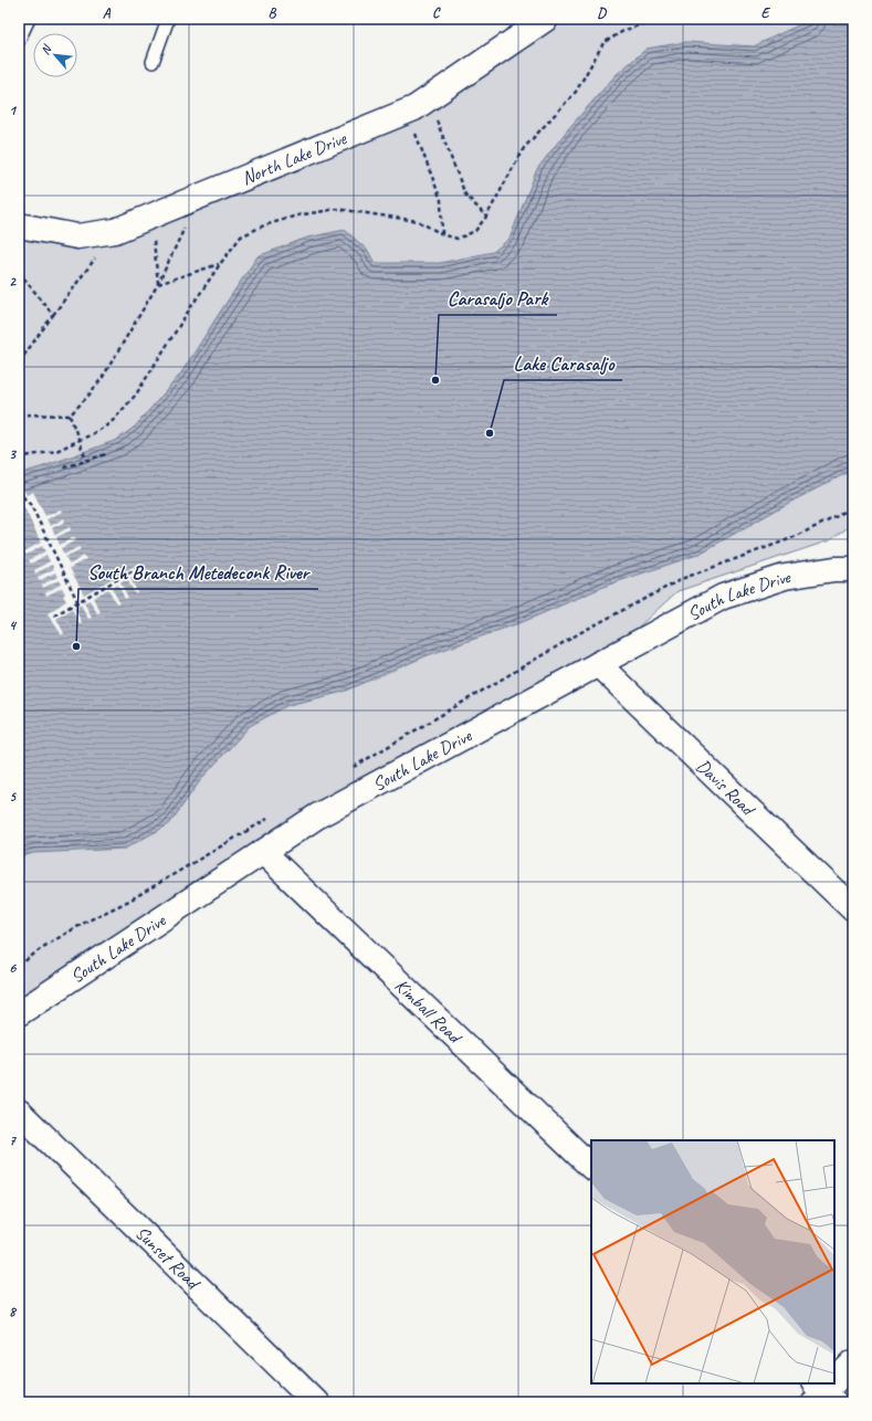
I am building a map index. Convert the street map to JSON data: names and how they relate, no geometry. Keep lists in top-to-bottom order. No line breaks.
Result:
{"streets":{"street":["North Lake Drive","South Lake Drive","Davis Road","Kimball Road","Sunset Road"]},"crossings":[["South Lake Drive","Davis Road"],["South Lake Drive","Kimball Road"]],"places":["Carasaljo Park","Lake Carasaljo","South Branch Metedeconk River"],"north":"top left","grid":{"columns":["A","B","C","D","E"],"rows":["1","2","3","4","5","6","7","8"]}}
